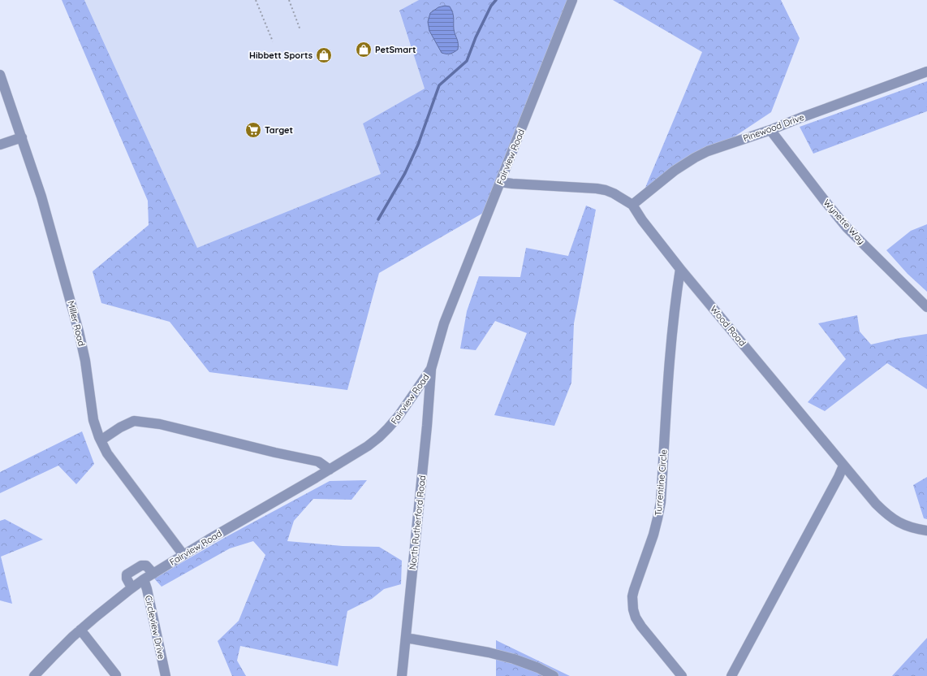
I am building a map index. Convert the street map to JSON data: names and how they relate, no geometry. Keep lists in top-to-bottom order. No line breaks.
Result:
{"streets":{"street":["Pinewood Drive","Fairview Road","Wynette Way","Miller Road","Wood Road","Turrentine Circle","North Rutherford Road","Circleview Drive"]},"crossings":[["Pinewood Drive","Wynette Way"],["Pinewood Drive","Wood Road"],["Fairview Road","Miller Road"],["Fairview Road","Wood Road"],["Fairview Road","North Rutherford Road"],["Fairview Road","Circleview Drive"],["Wood Road","Turrentine Circle"]],"places":{"shop":["PetSmart","Hibbett Sports"],"supermarket":["Target"]}}
